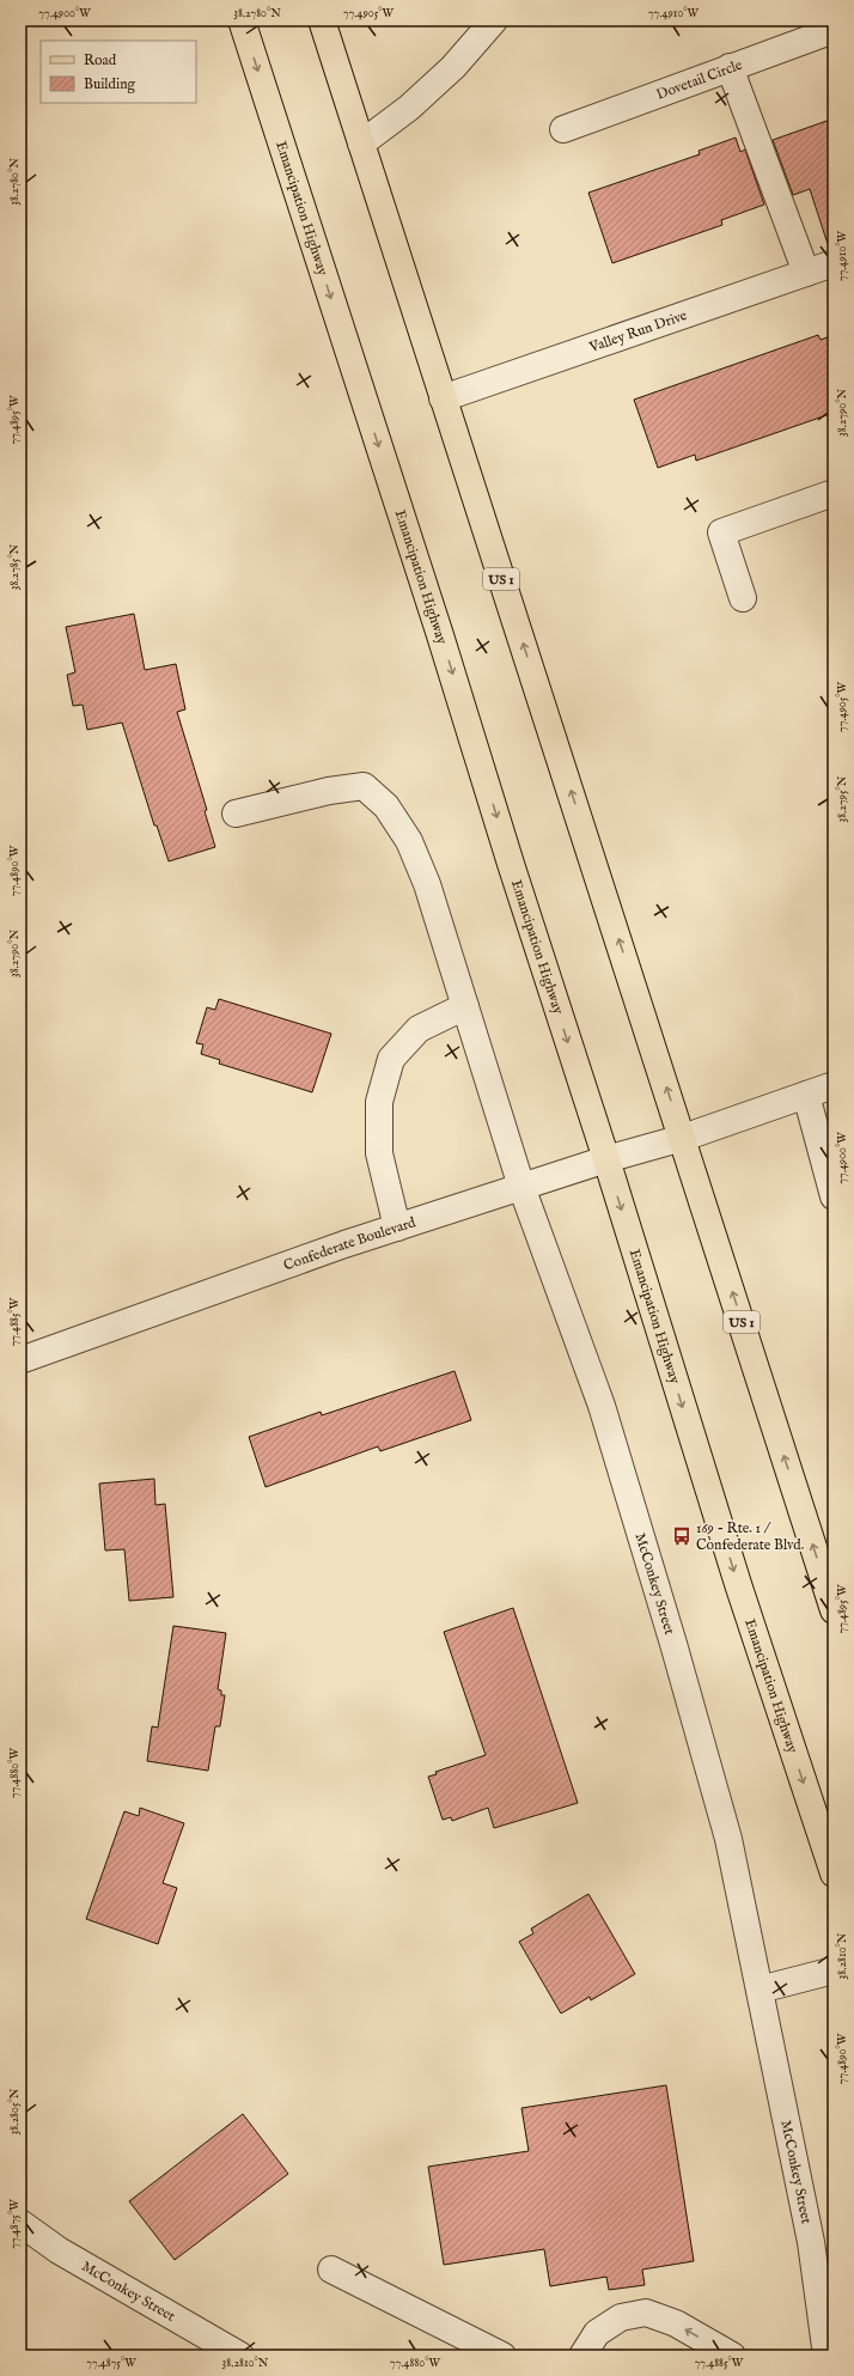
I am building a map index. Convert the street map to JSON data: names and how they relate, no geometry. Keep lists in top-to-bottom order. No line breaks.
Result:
{"streets":{"main road":["Emancipation Highway","US 1"],"street":["Dovetail Circle","Valley Run Drive","Confederate Boulevard","McConkey Street"]},"crossings":[["Emancipation Highway","Confederate Boulevard"],["Valley Run Drive","US 1"],["US 1","Confederate Boulevard"],["Confederate Boulevard","McConkey Street"]],"places":{"bus stop":["169 - Rte. 1 / Confederate Blvd."]},"legend":["Road","Building"],"coordinates":["77.4900°W","38.2780°N","77.4905°W","77.4910°W","38.2790°N","77.4895°W","38.2785°N","38.2795°N","77.4890°W","77.4885°W","77.4880°W","38.2810°N","38.2805°N","77.4875°W"]}
